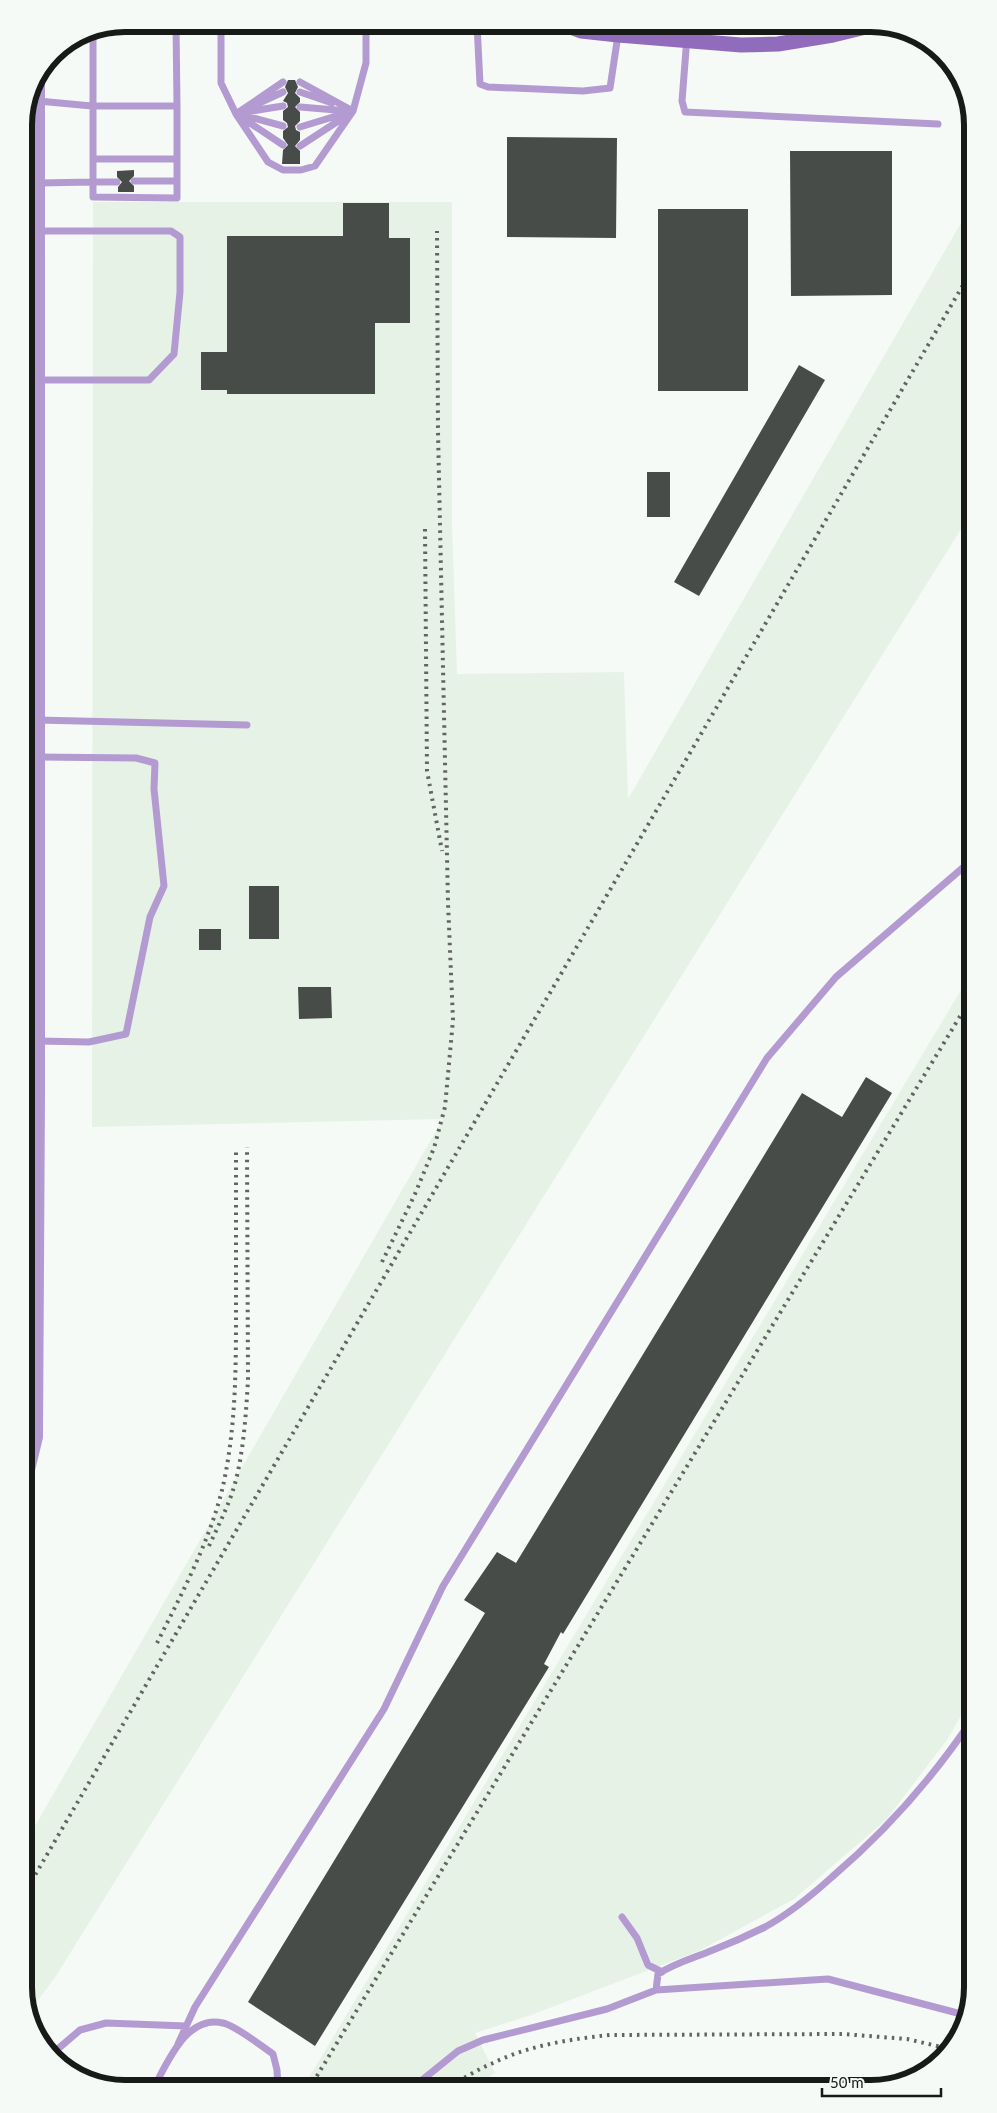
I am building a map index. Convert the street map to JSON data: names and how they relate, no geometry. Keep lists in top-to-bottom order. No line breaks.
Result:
{"scale_bar":"50 m"}
